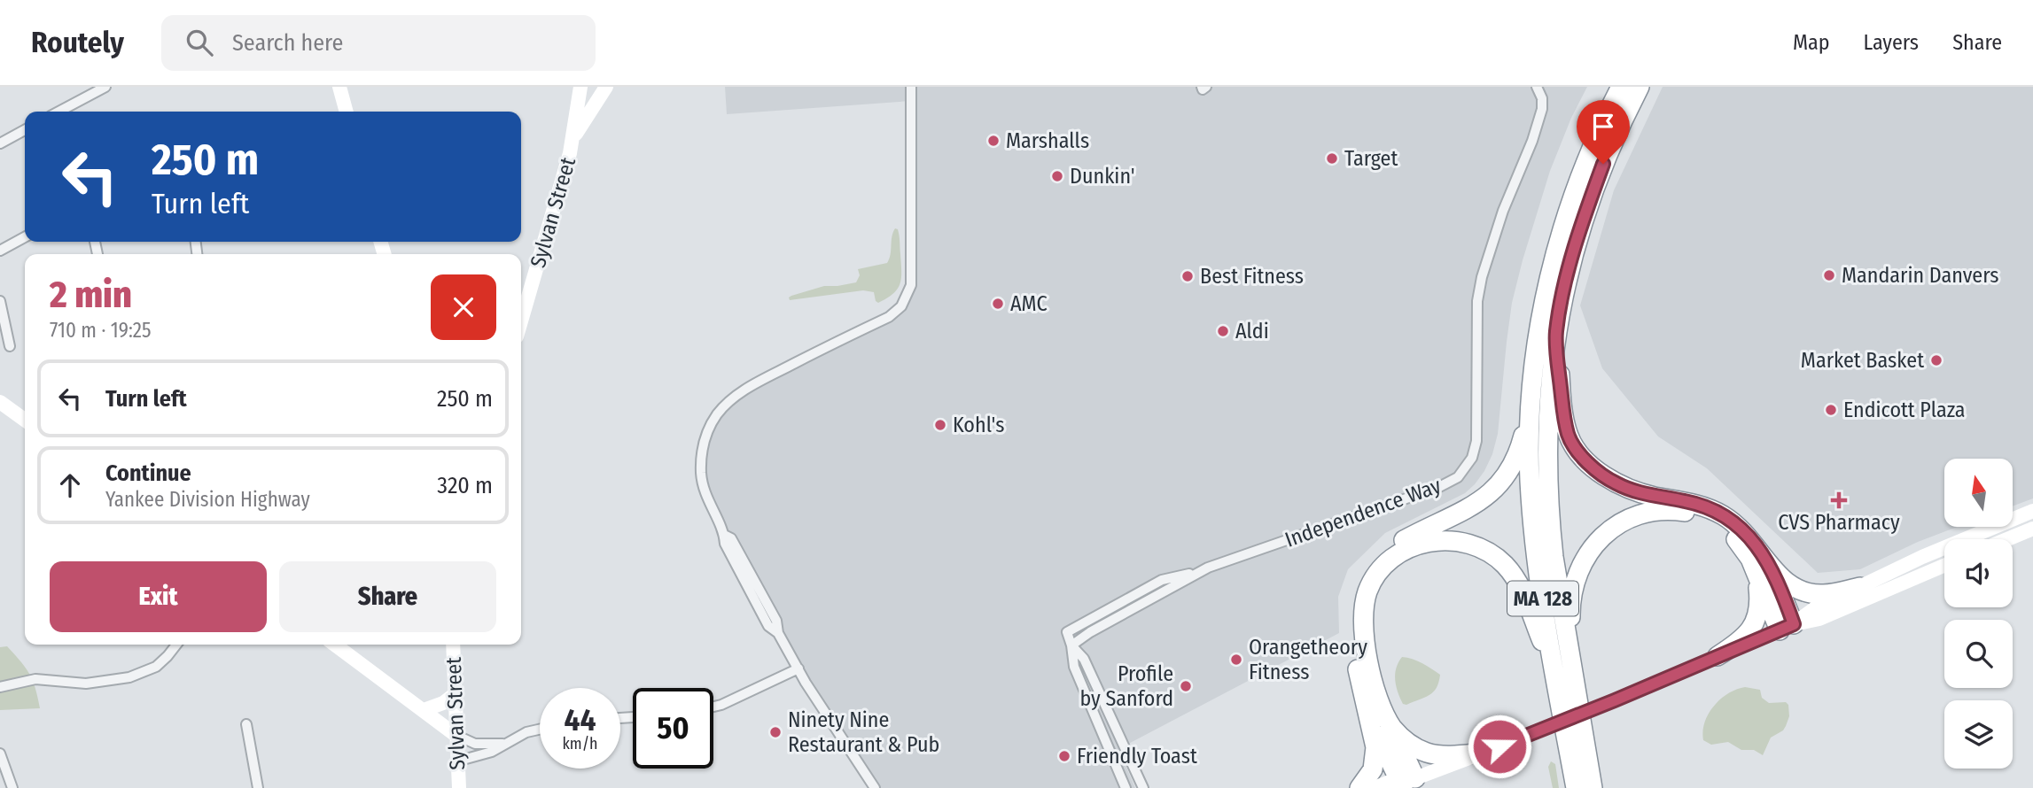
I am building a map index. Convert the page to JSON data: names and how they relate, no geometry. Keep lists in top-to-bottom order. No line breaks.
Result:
{"streets":{"highway":["MA 128"],"main road":["Sylvan Street"],"street":["Independence Way"]},"places":{"other":["Marshalls","Target","Dunkin'","Mandarin Danvers","Best Fitness","AMC","Aldi","Market Basket","Endicott Plaza","Kohl's","Orangetheory Fitness","Profile by Sanford","Ninety Nine Restaurant & Pub","Friendly Toast"],"health":["CVS Pharmacy"]},"north":"top","page":{"header":"Routely","search":"Search here","nav":["Map","Layers","Share"],"turn":["250 m","Turn left"],"heading":["2 min","710 m · 19:25"],"list":[{"name":"Turn left","value":"250 m"},{"name":"Continue","note":"Yankee Division Highway","value":"320 m"}],"buttons":["Exit","Share"],"speed":"44 km/h","limit":"50"}}
